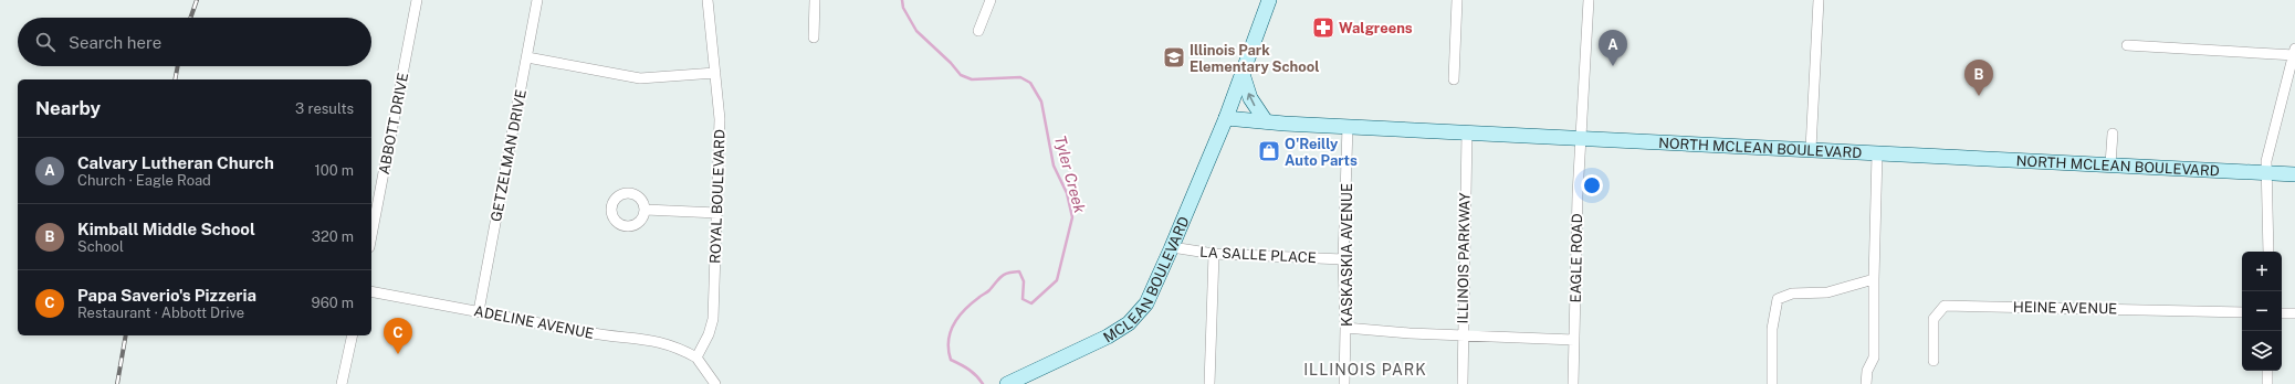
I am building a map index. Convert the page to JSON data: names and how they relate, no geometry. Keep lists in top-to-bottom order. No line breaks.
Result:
{"streets":{"main road":["NORTH MCLEAN BOULEVARD","MCLEAN BOULEVARD"],"street":["ABBOTT DRIVE","GETZELMAN DRIVE","ROYAL BOULEVARD","LA SALLE PLACE","KASKASKIA AVENUE","ILLINOIS PARKWAY","EAGLE ROAD","HEINE AVENUE","ADELINE AVENUE"]},"crossings":[["NORTH MCLEAN BOULEVARD","KASKASKIA AVENUE"],["NORTH MCLEAN BOULEVARD","ILLINOIS PARKWAY"],["NORTH MCLEAN BOULEVARD","EAGLE ROAD"],["NORTH MCLEAN BOULEVARD","MCLEAN BOULEVARD"],["GETZELMAN DRIVE","ADELINE AVENUE"],["ROYAL BOULEVARD","ADELINE AVENUE"],["LA SALLE PLACE","KASKASKIA AVENUE"],["LA SALLE PLACE","MCLEAN BOULEVARD"]],"districts":["ILLINOIS PARK"],"water":["Tyler Creek"],"places":{"pharmacy":["Walgreens"],"school or university":["Illinois Park Elementary School"],"shop":["O'Reilly Auto Parts"]},"page":{"search":"Search here","pins":["A","B","C"],"heading":["Nearby","3 results"],"list":[{"mark":"A","name":"Calvary Lutheran Church","note":"Church · Eagle Road","value":"100 m"},{"mark":"B","name":"Kimball Middle School","note":"School","value":"320 m"},{"mark":"C","name":"Papa Saverio's Pizzeria","note":"Restaurant · Abbott Drive","value":"960 m"}],"map_buttons":["+","−"]}}
